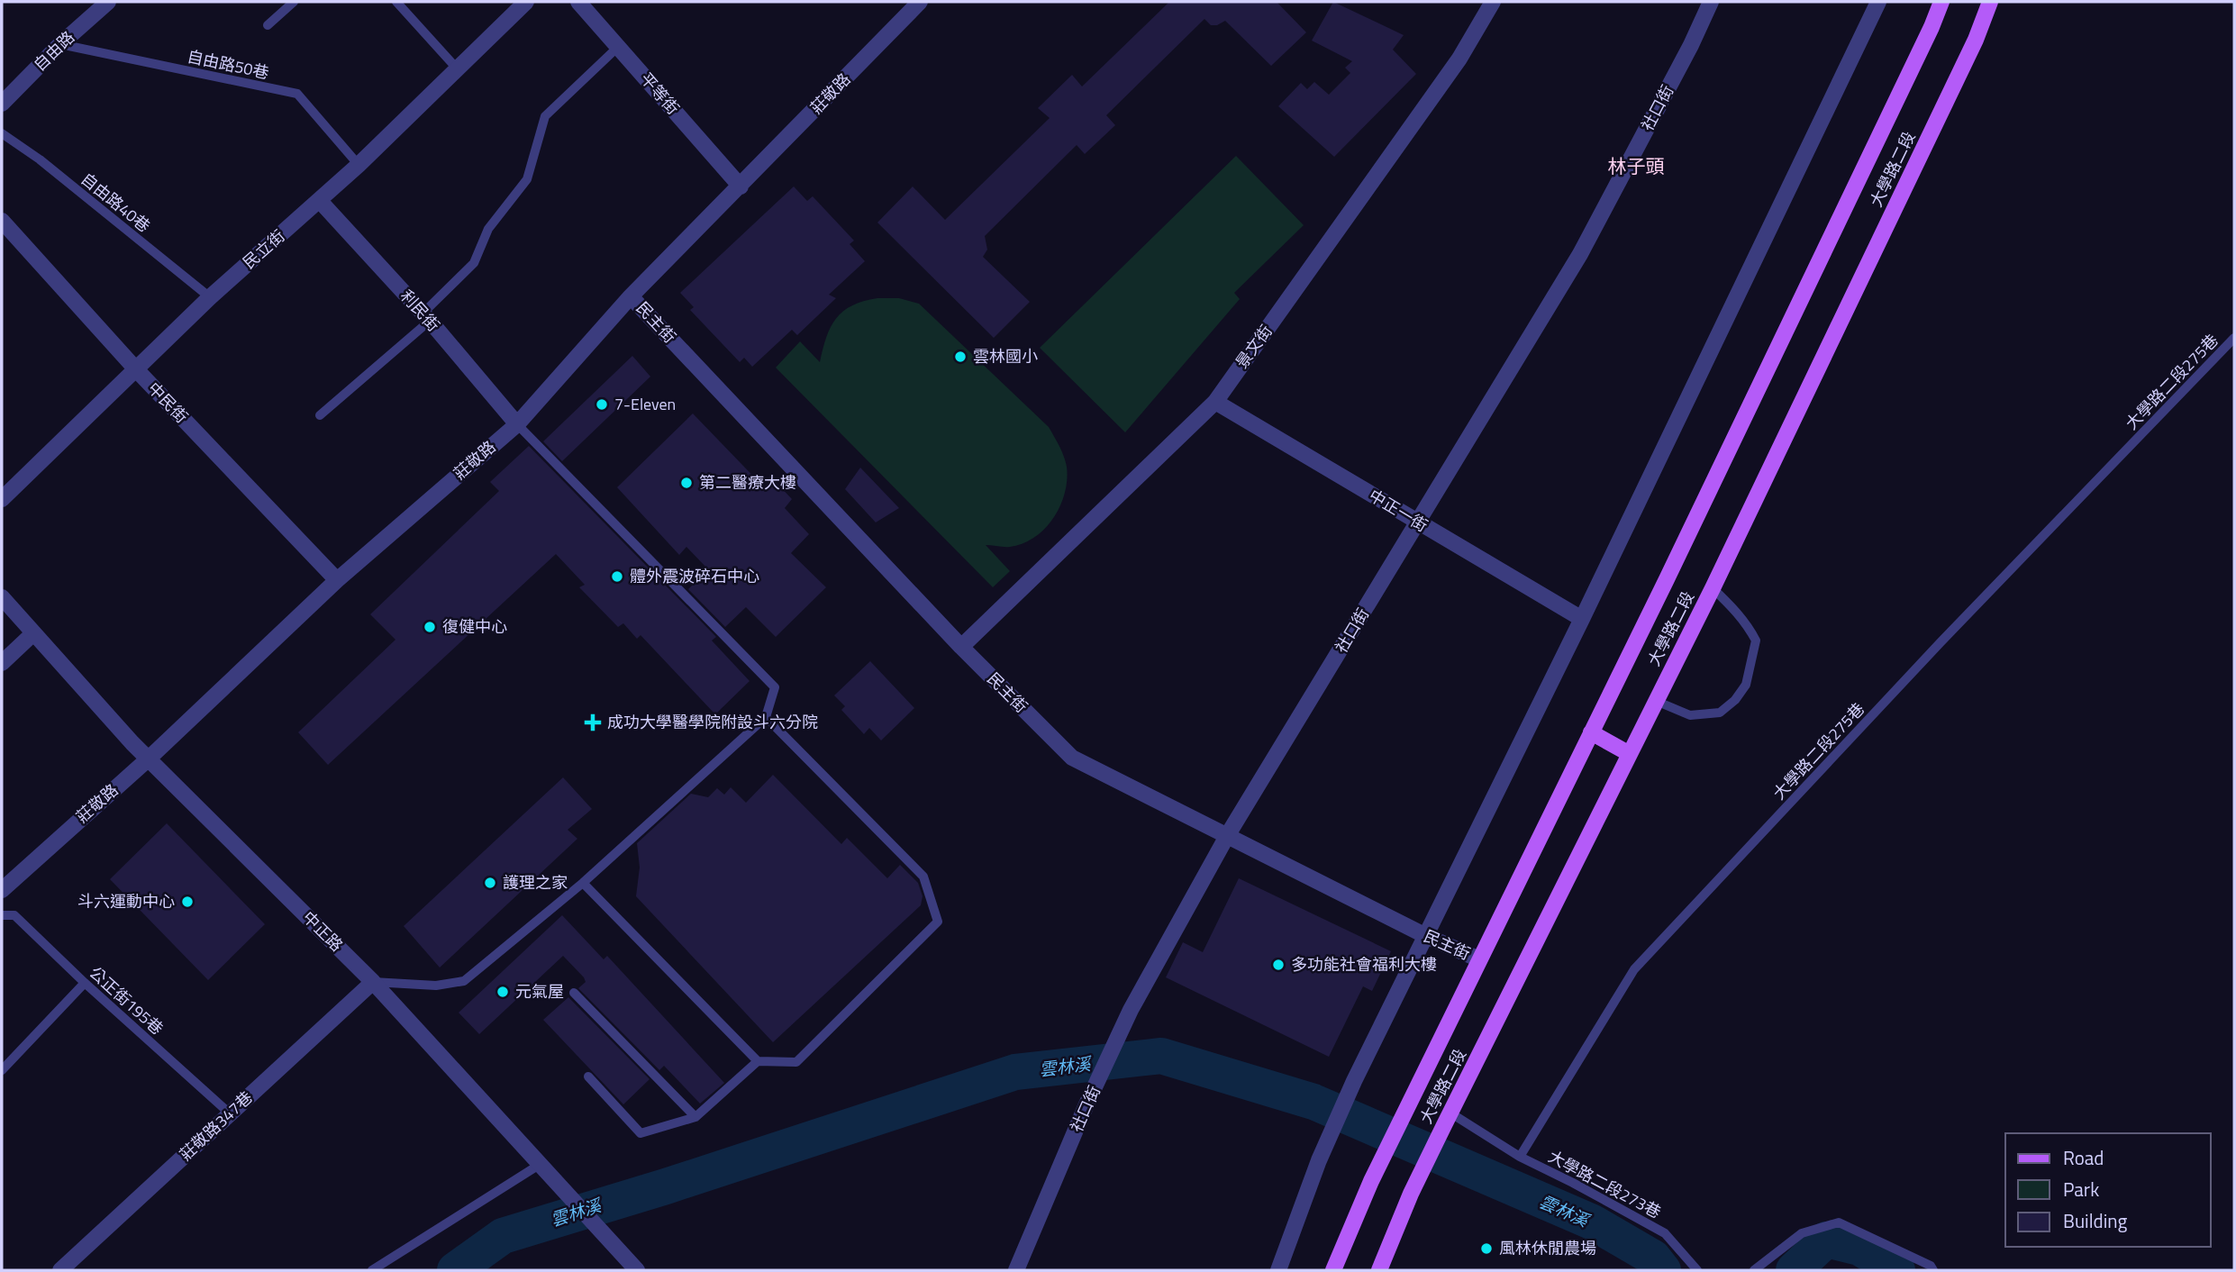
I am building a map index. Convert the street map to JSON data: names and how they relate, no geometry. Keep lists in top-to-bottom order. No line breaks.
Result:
{"streets":{"main road":["大學路二段"],"street":["自由路","平等街","莊敬路","社口街","民立街","利民街","民主街","景文街","中民街","中正一街","中正路","莊敬路347巷"],"lane":["自由路50巷","自由路40巷","大學路二段275巷","公正街195巷","大學路二段273巷"]},"crossings":[["自由路","自由路50巷"],["自由路50巷","民立街"],["平等街","莊敬路"],["莊敬路","利民街"],["莊敬路","民主街"],["莊敬路","中民街"],["莊敬路","中正路"],["社口街","民主街"],["社口街","中正一街"],["大學路二段","民主街"],["自由路40巷","民立街"],["民立街","利民街"],["民立街","中民街"],["民主街","景文街"],["景文街","中正一街"],["大學路二段275巷","大學路二段273巷"],["中正路","莊敬路347巷"],["公正街195巷","莊敬路347巷"]],"districts":["林子頭"],"water":["雲林溪"],"places":{"other":["雲林國小","7-Eleven","第二醫療大樓","體外震波碎石中心","復健中心","護理之家","斗六運動中心","多功能社會福利大樓","元氣屋","風林休閒農場"],"health":["成功大學醫學院附設斗六分院"]},"legend":["Road","Park","Building"]}
